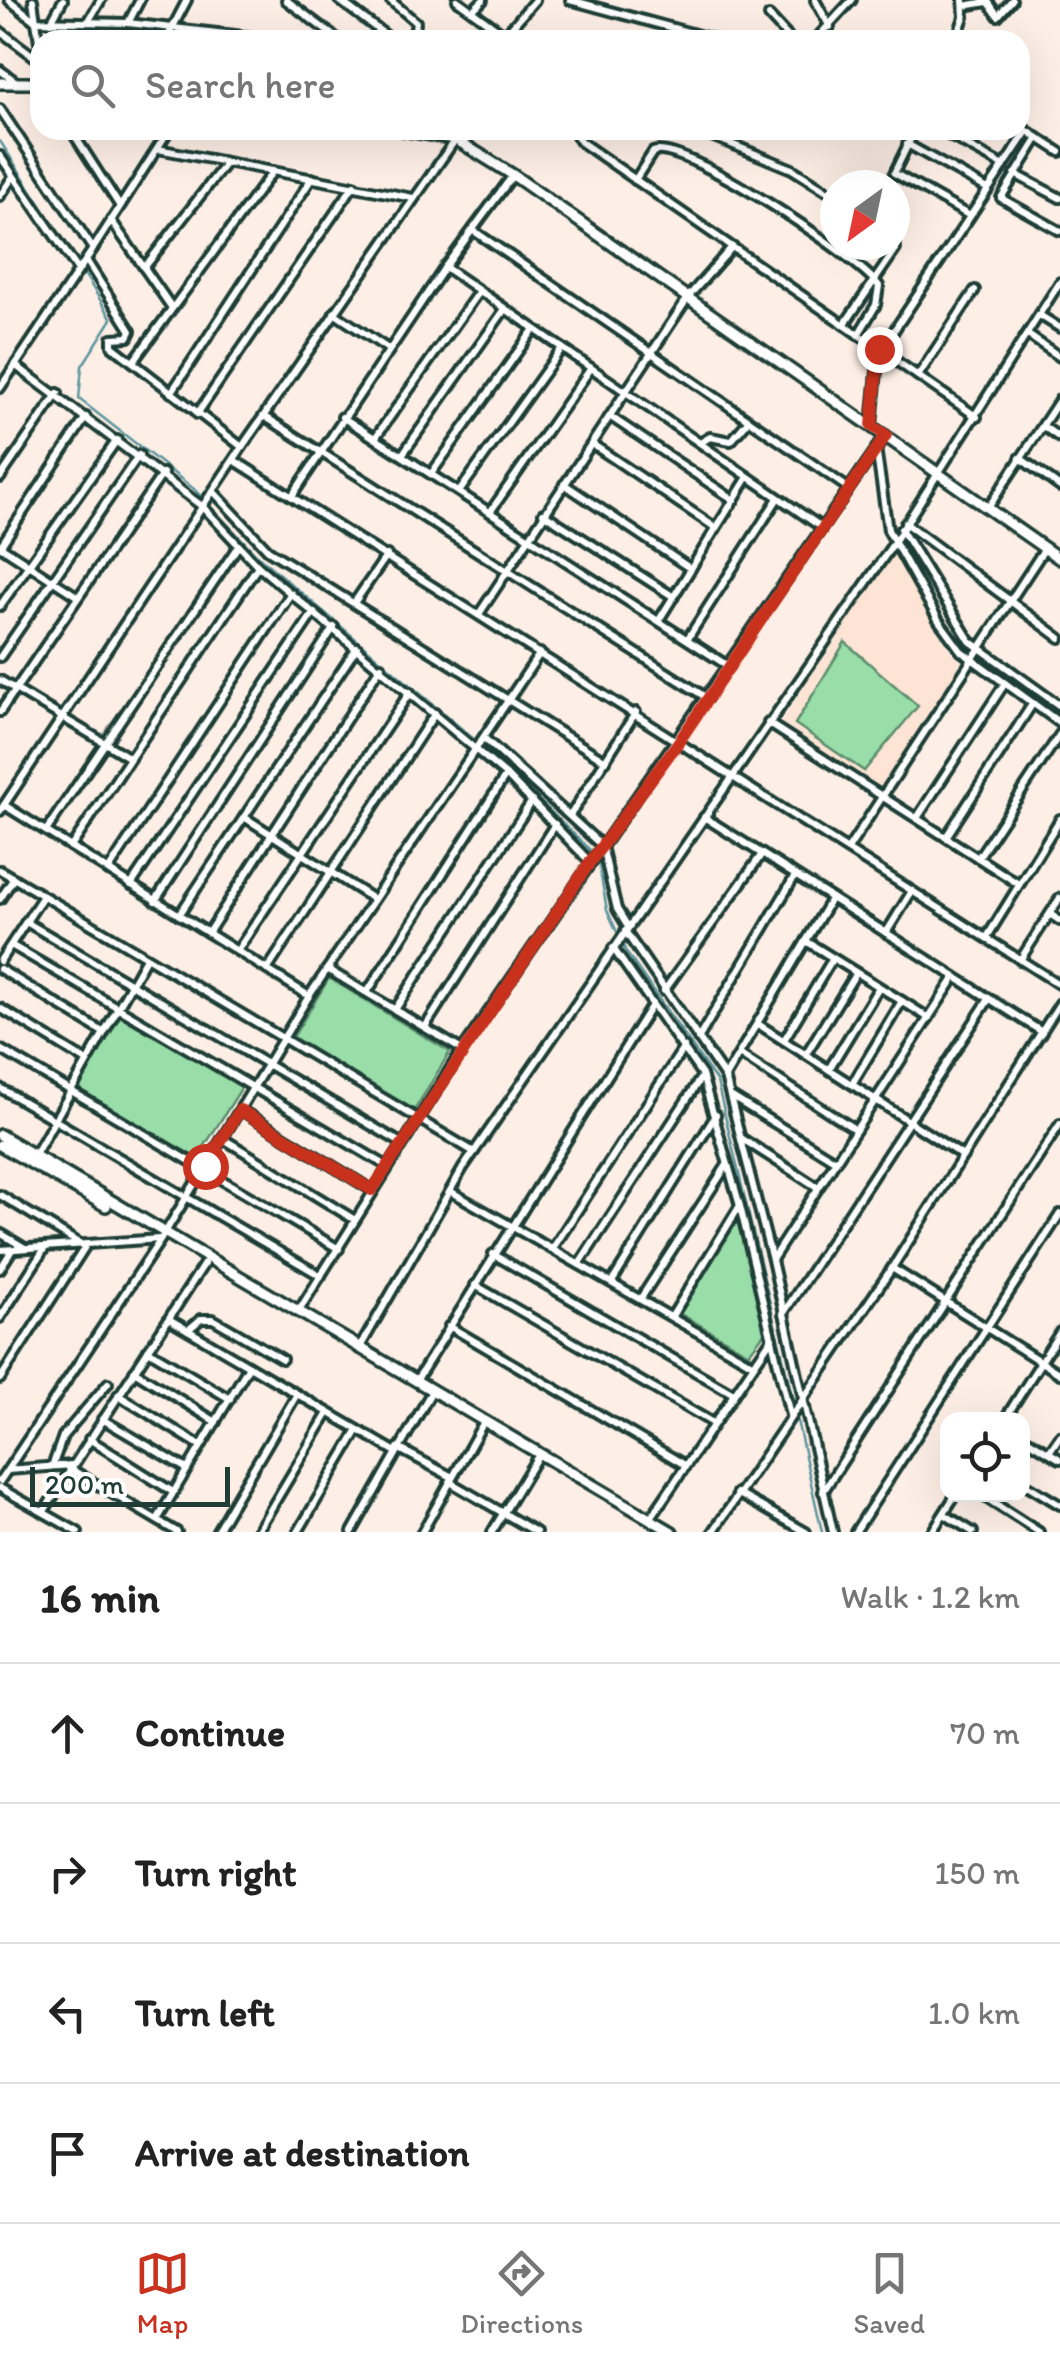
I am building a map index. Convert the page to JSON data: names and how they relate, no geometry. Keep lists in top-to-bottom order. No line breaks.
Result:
{"scale_bar":"200 m","north":"bottom left","page":{"search":"Search here","scale":"200 m","heading":["16 min","Walk · 1.2 km"],"list":[["Continue","70 m"],["Turn right","150 m"],["Turn left","1.0 km"],"Arrive at destination"],"nav":["Map","Directions","Saved"]}}
